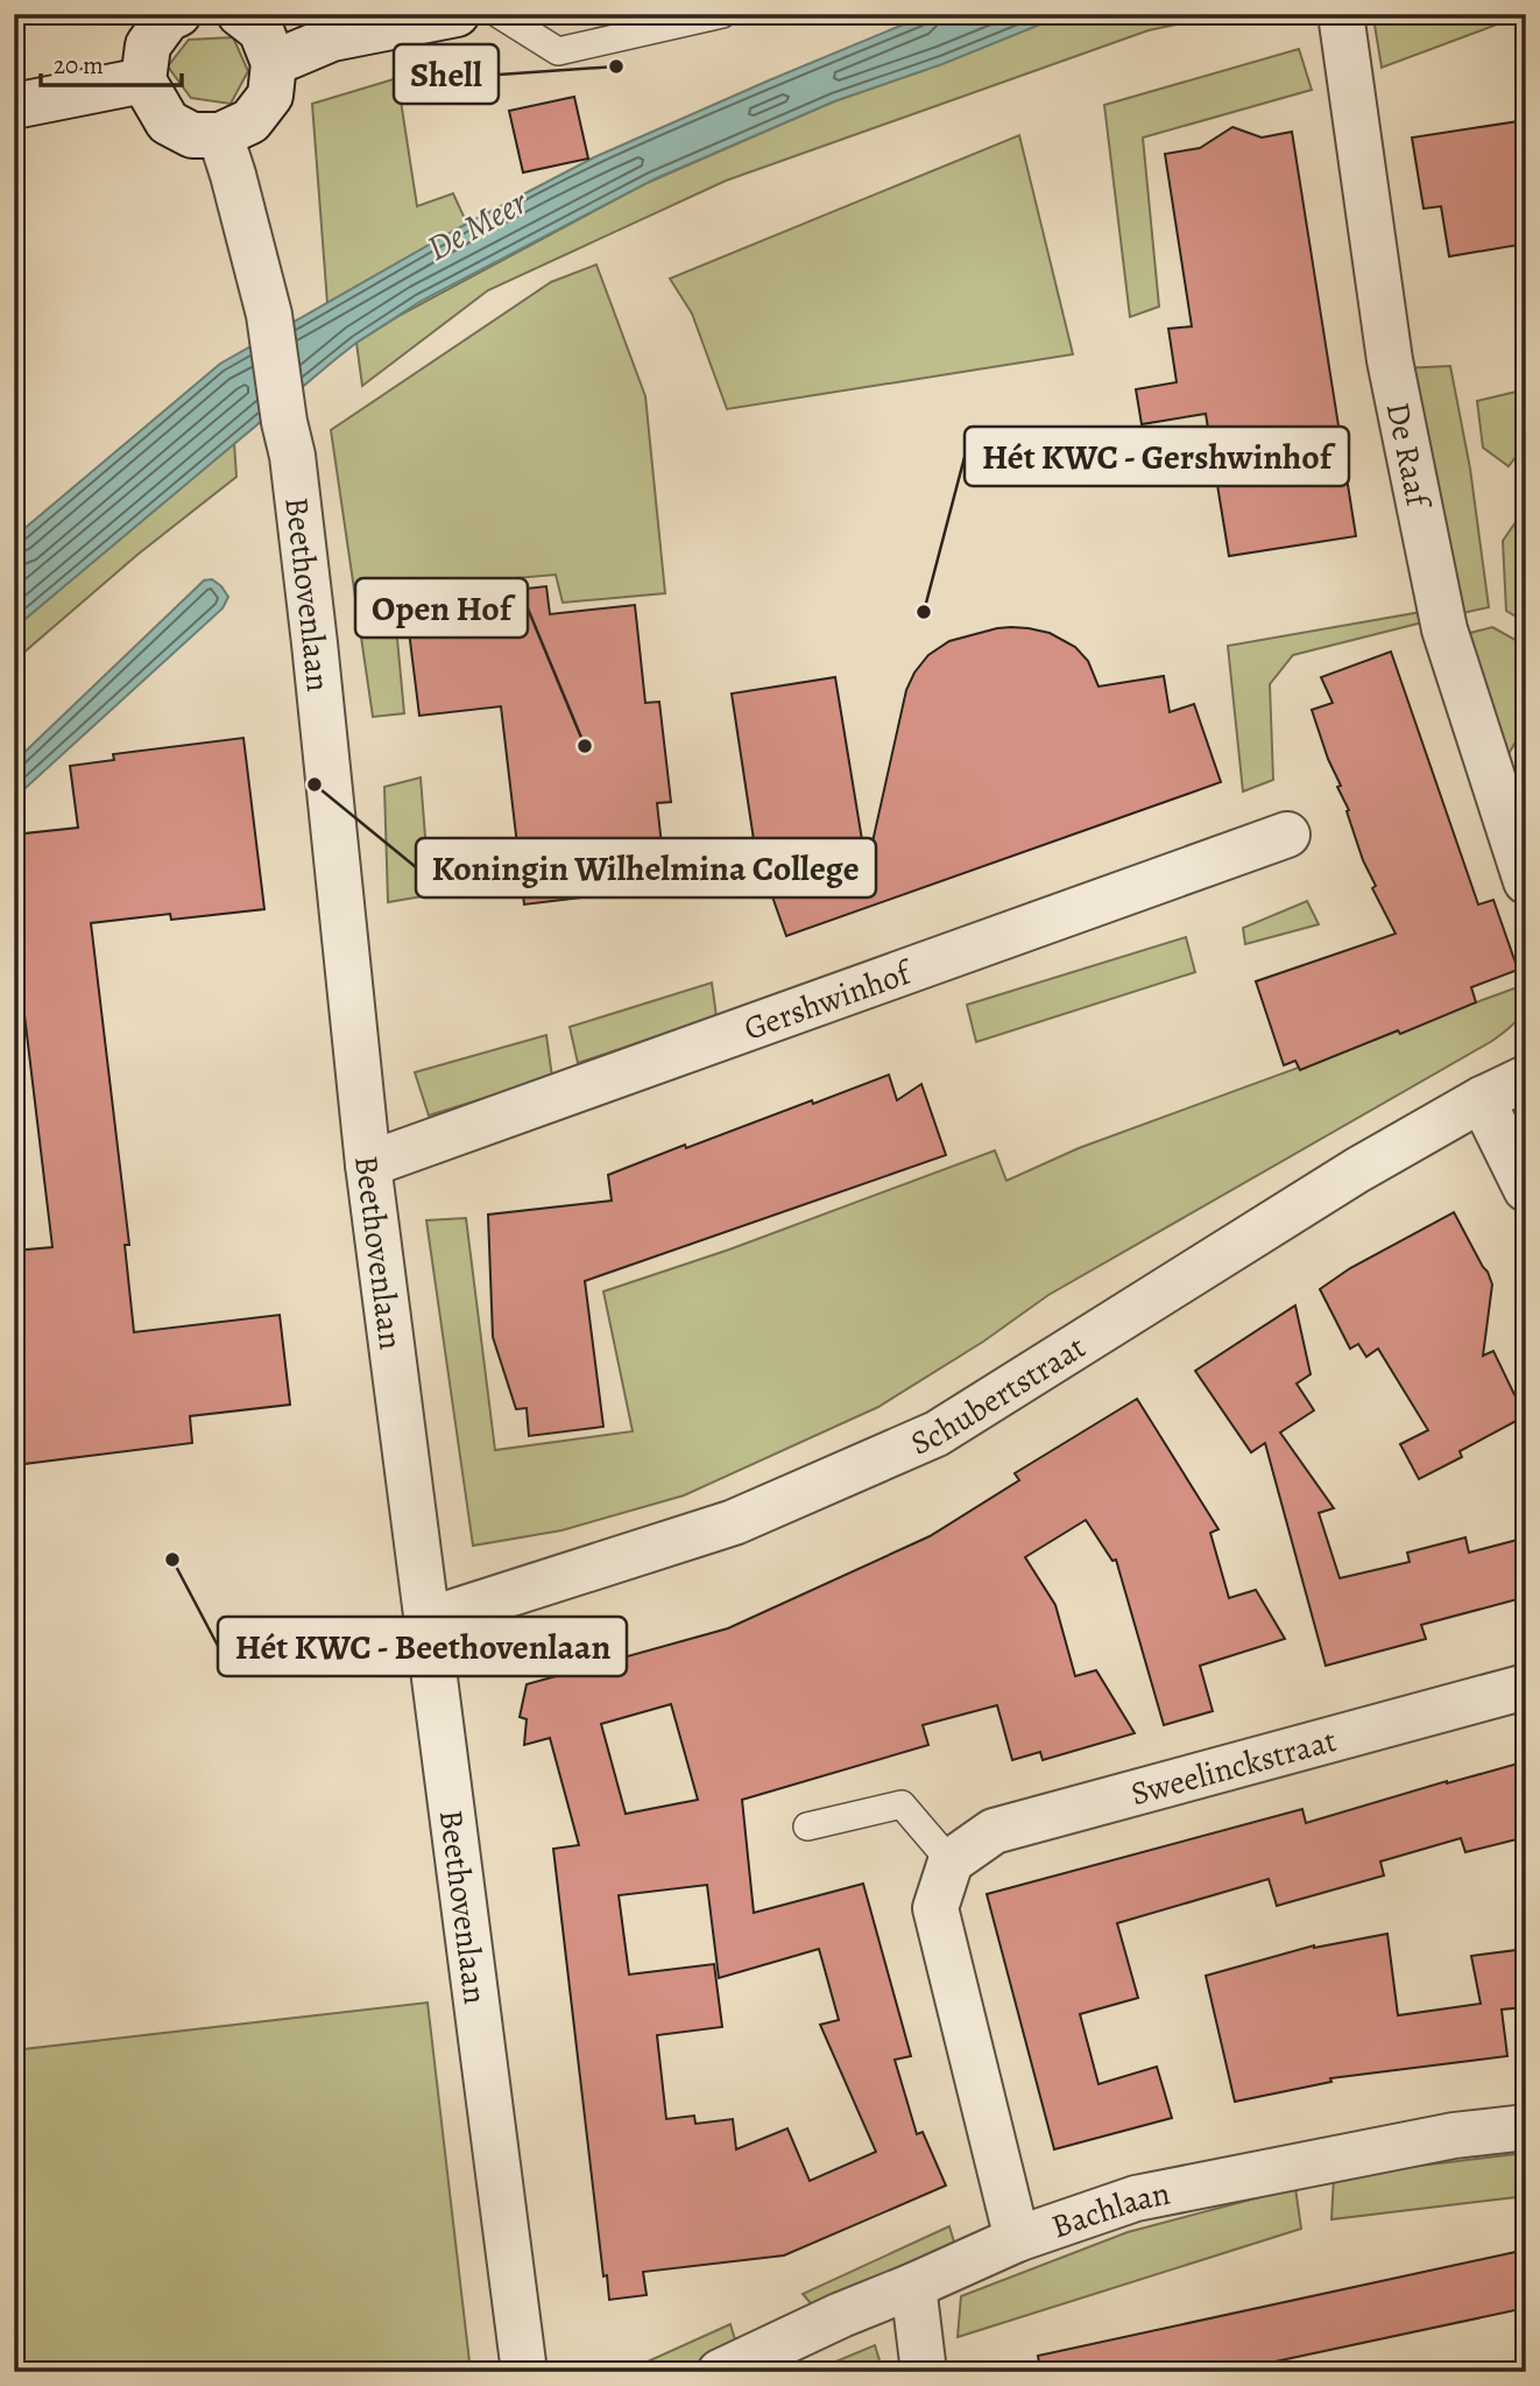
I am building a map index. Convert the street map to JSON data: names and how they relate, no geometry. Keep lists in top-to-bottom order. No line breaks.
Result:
{"streets":{"street":["De Raaf","Beethovenlaan","Gershwinhof","Schubertstraat","Sweelinckstraat","Bachlaan"]},"crossings":[["Beethovenlaan","Gershwinhof"],["Beethovenlaan","Schubertstraat"]],"water":["De Meer"],"places":["Shell","Hét KWC - Gershwinhof","Open Hof","Koningin Wilhelmina College","Hét KWC - Beethovenlaan"],"scale_bar":"20 m"}
